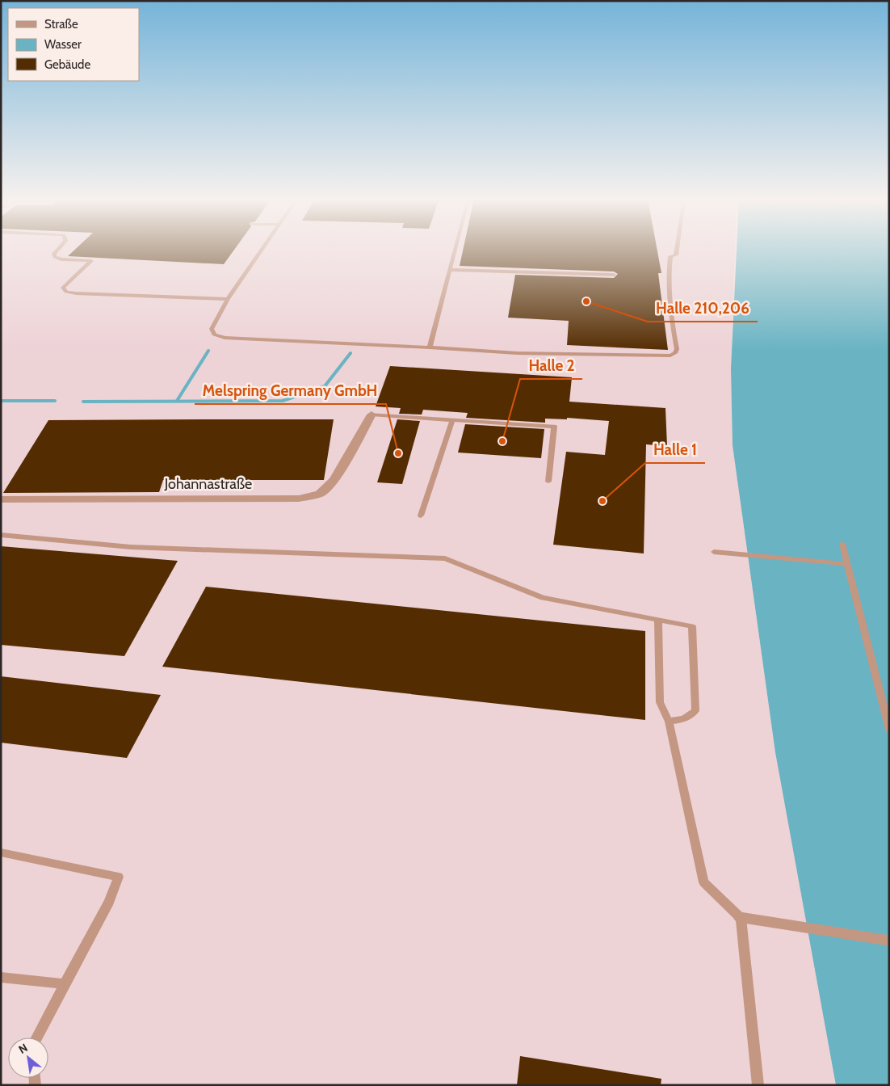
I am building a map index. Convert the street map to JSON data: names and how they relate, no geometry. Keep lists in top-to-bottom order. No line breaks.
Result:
{"streets":{"street":["Johannastraße"]},"places":["Halle 210,206","Halle 2","Melspring Germany GmbH","Halle 1"],"legend":["Straße","Wasser","Gebäude"],"north":"top left"}
